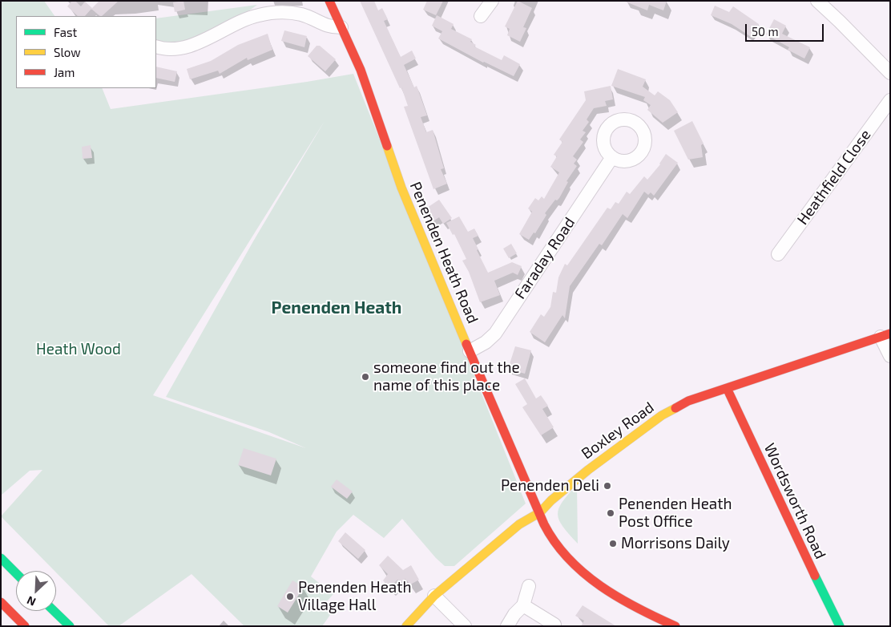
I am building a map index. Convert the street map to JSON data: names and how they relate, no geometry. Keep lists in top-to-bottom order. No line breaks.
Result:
{"streets":{"main road":["Penenden Heath Road","Boxley Road","Wordsworth Road"],"street":["Heathfield Close","Faraday Road"]},"crossings":[["Penenden Heath Road","Faraday Road"],["Penenden Heath Road","Boxley Road"],["Boxley Road","Wordsworth Road"]],"districts":["Penenden Heath"],"parks":["Heath Wood"],"places":["someone find out the name of this place","Penenden Deli","Penenden Heath Post Office","Morrisons Daily","Penenden Heath Village Hall"],"legend":["Fast","Slow","Jam"],"scale_bar":"50 m","north":"bottom left"}
